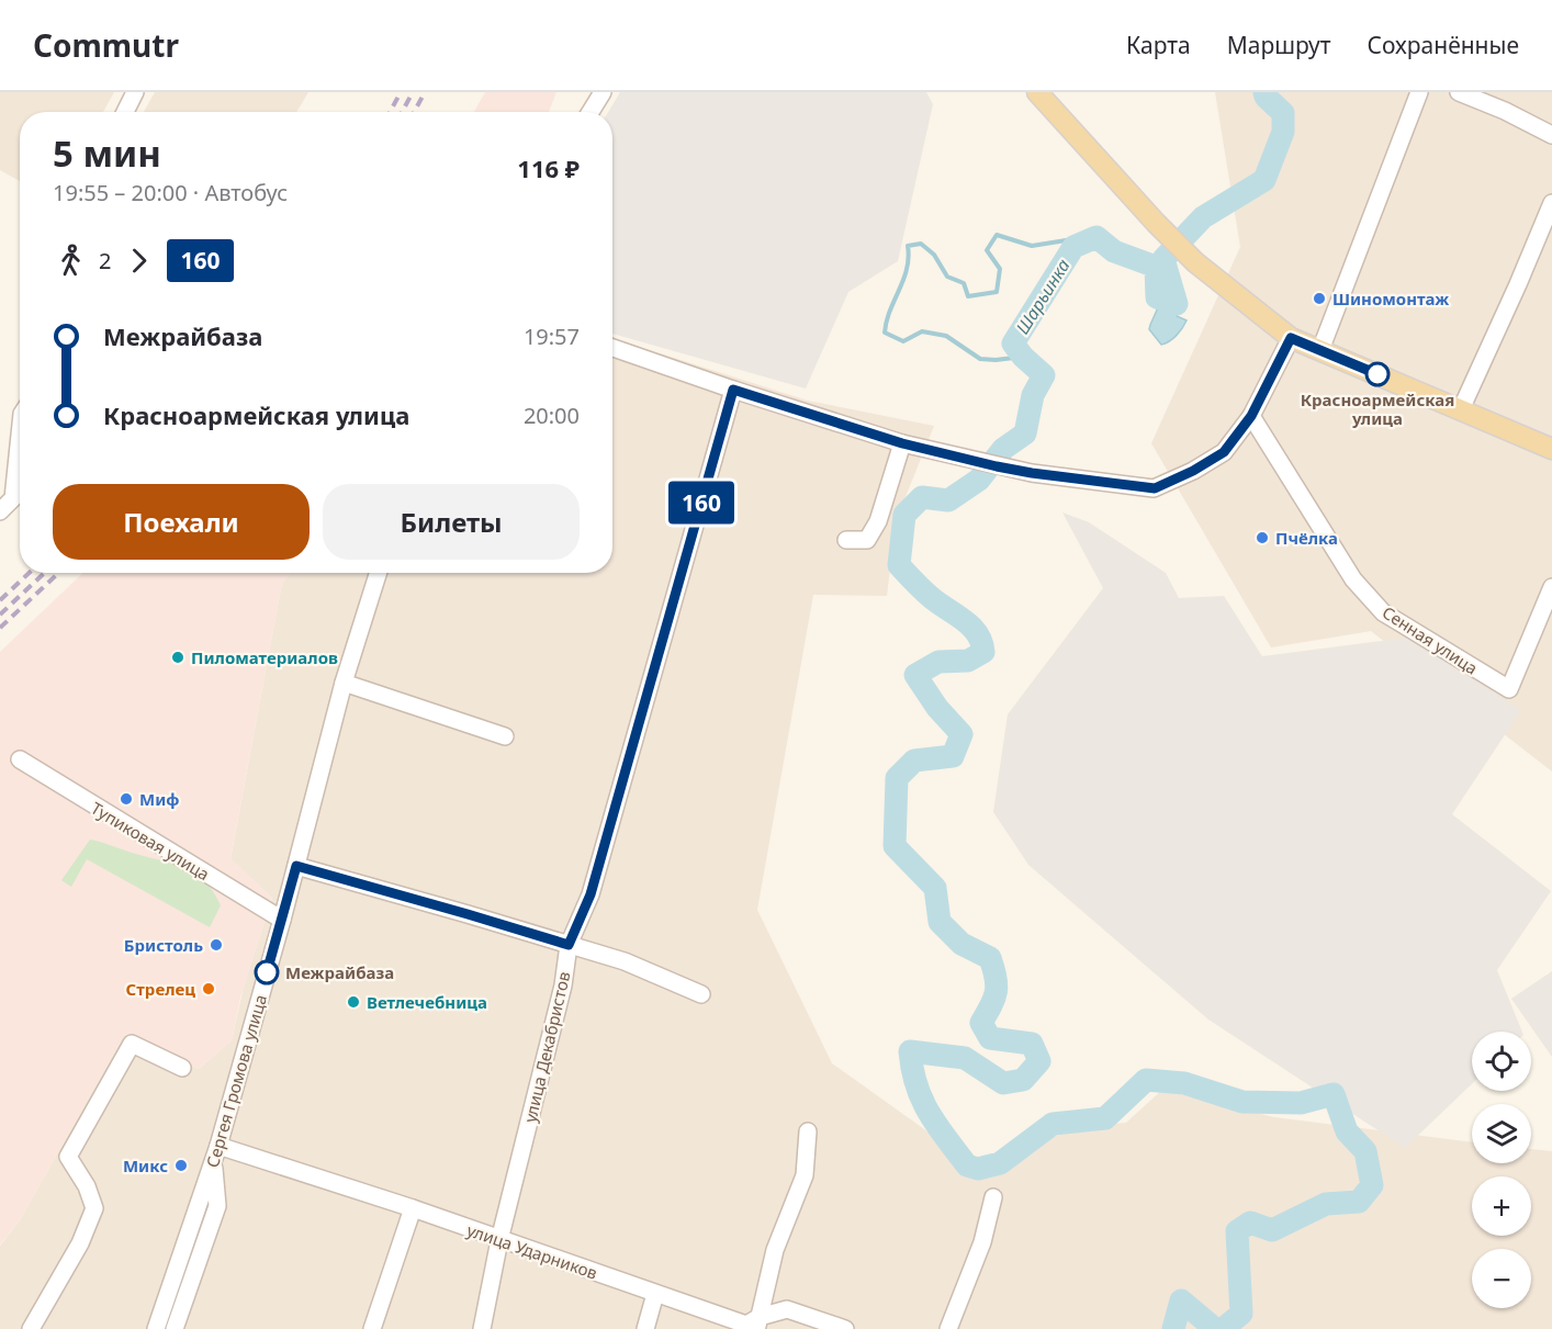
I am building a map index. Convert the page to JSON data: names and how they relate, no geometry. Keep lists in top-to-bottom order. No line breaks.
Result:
{"streets":{"street":["Сенная улица","Тупиковая улица","улица Декабристов","Сергея Громова улица","улица Ударников"]},"crossings":[["Тупиковая улица","Сергея Громова улица"],["улица Декабристов","улица Ударников"],["Сергея Громова улица","улица Ударников"]],"water":["Шарьинка"],"places":["Шиномонтаж","Красноармейская улица","Пчёлка","Пиломатериалов","Миф","Бристоль","Межрайбаза","Стрелец","Ветлечебница","Микс"],"lines":["bus line 160"],"page":{"header":"Commutr","nav":["Карта","Маршрут","Сохранённые"],"on_map":"160","heading":["5 мин","19:55 – 20:00 · Автобус","116 ₽"],"legs":["2","160"],"list":[{"name":"Межрайбаза","value":"19:57"},{"name":"Красноармейская улица","value":"20:00"}],"buttons":["Поехали","Билеты"],"map_buttons":["+","−"]}}
